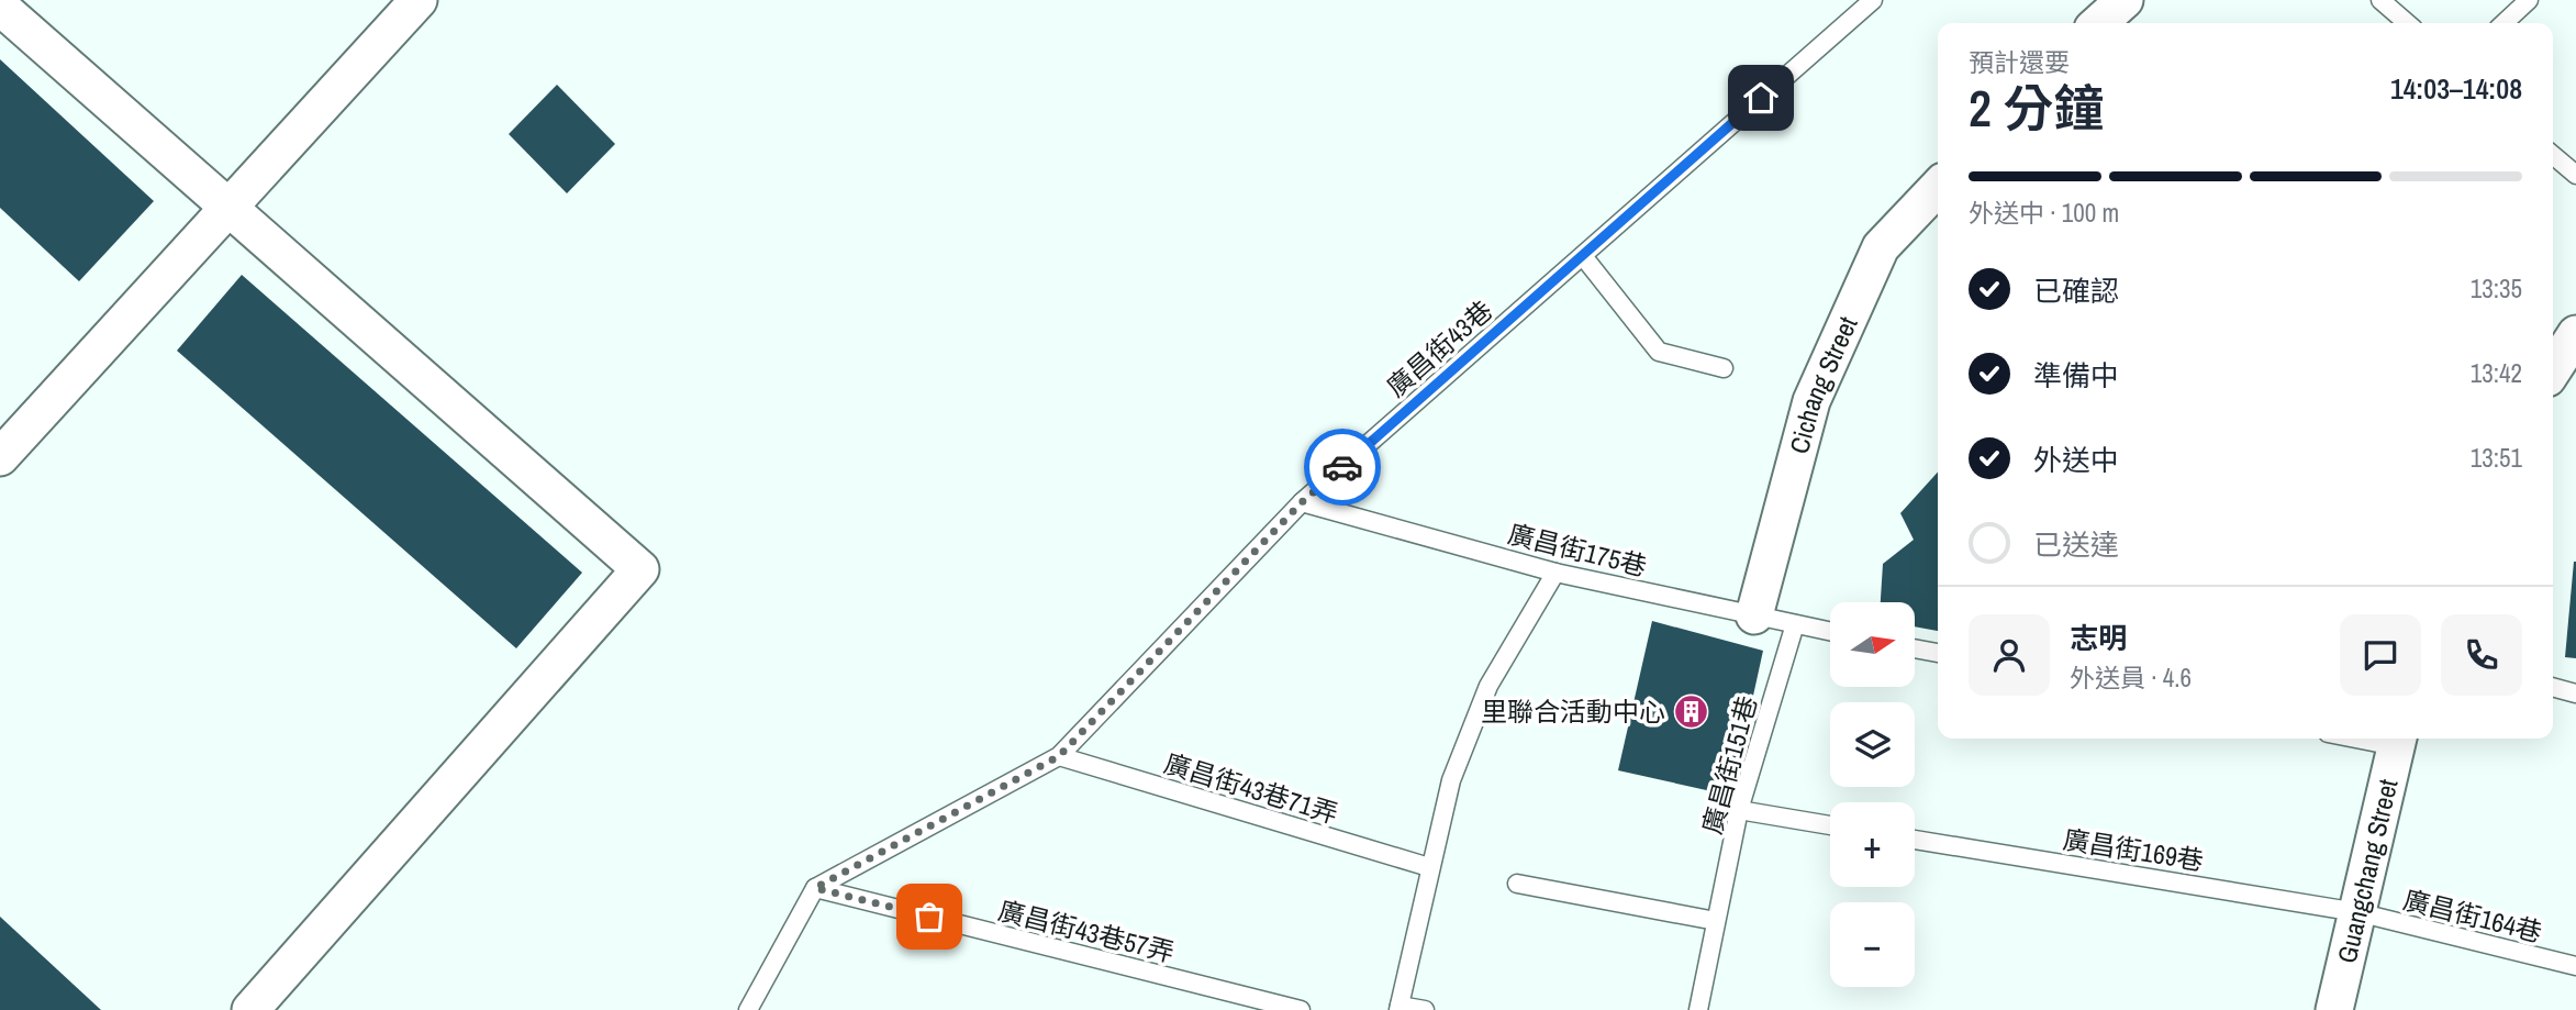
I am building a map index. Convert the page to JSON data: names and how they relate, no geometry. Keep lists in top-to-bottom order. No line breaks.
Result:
{"streets":{"street":["Cichang Street","Guangchang Street"],"lane":["廣昌街43巷","廣昌街175巷","廣昌街151巷","廣昌街43巷71弄","廣昌街169巷","廣昌街164巷","廣昌街43巷57弄"]},"crossings":[["廣昌街43巷","廣昌街175巷"],["廣昌街43巷","廣昌街43巷71弄"],["廣昌街43巷","廣昌街43巷57弄"],["Cichang Street","廣昌街175巷"],["廣昌街175巷","廣昌街151巷"],["廣昌街169巷","Guangchang Street"],["廣昌街169巷","廣昌街164巷"],["Guangchang Street","廣昌街164巷"]],"places":{"building":["里聯合活動中心"]},"north":"right","page":{"heading":["2 分鐘","預計還要","14:03–14:08"],"panel":["志明","外送員 · 4.6"],"bar":"外送中 · 100 m","list":[["已確認","13:35"],["準備中","13:42"],["外送中","13:51"],"已送達"],"map_buttons":["+","−"]}}
